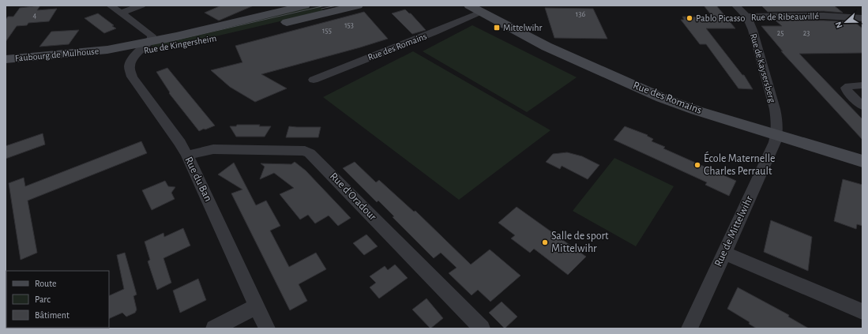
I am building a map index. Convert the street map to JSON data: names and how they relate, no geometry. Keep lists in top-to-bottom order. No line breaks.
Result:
{"streets":{"main road":["Rue de Kingersheim","Rue des Romains","Faubourg de Mulhouse"],"street":["Rue de Ribeauvillé","Rue de Kaysersberg","Rue du Ban","Rue d'Oradour","Rue de Mittelwihr"]},"crossings":[["Rue de Ribeauvillé","Rue de Kaysersberg"],["Rue de Kingersheim","Faubourg de Mulhouse"],["Rue de Kingersheim","Rue du Ban"],["Rue des Romains","Rue de Kaysersberg"],["Rue des Romains","Rue de Mittelwihr"],["Rue de Kaysersberg","Rue de Mittelwihr"],["Rue du Ban","Rue d'Oradour"]],"places":{"other":["Pablo Picasso","École Maternelle Charles Perrault","Salle de sport Mittelwihr"],"transit":["Mittelwihr"]},"house_numbers":["136","4","153","155","25","23"],"legend":["Route","Parc","Bâtiment"],"north":"left"}
